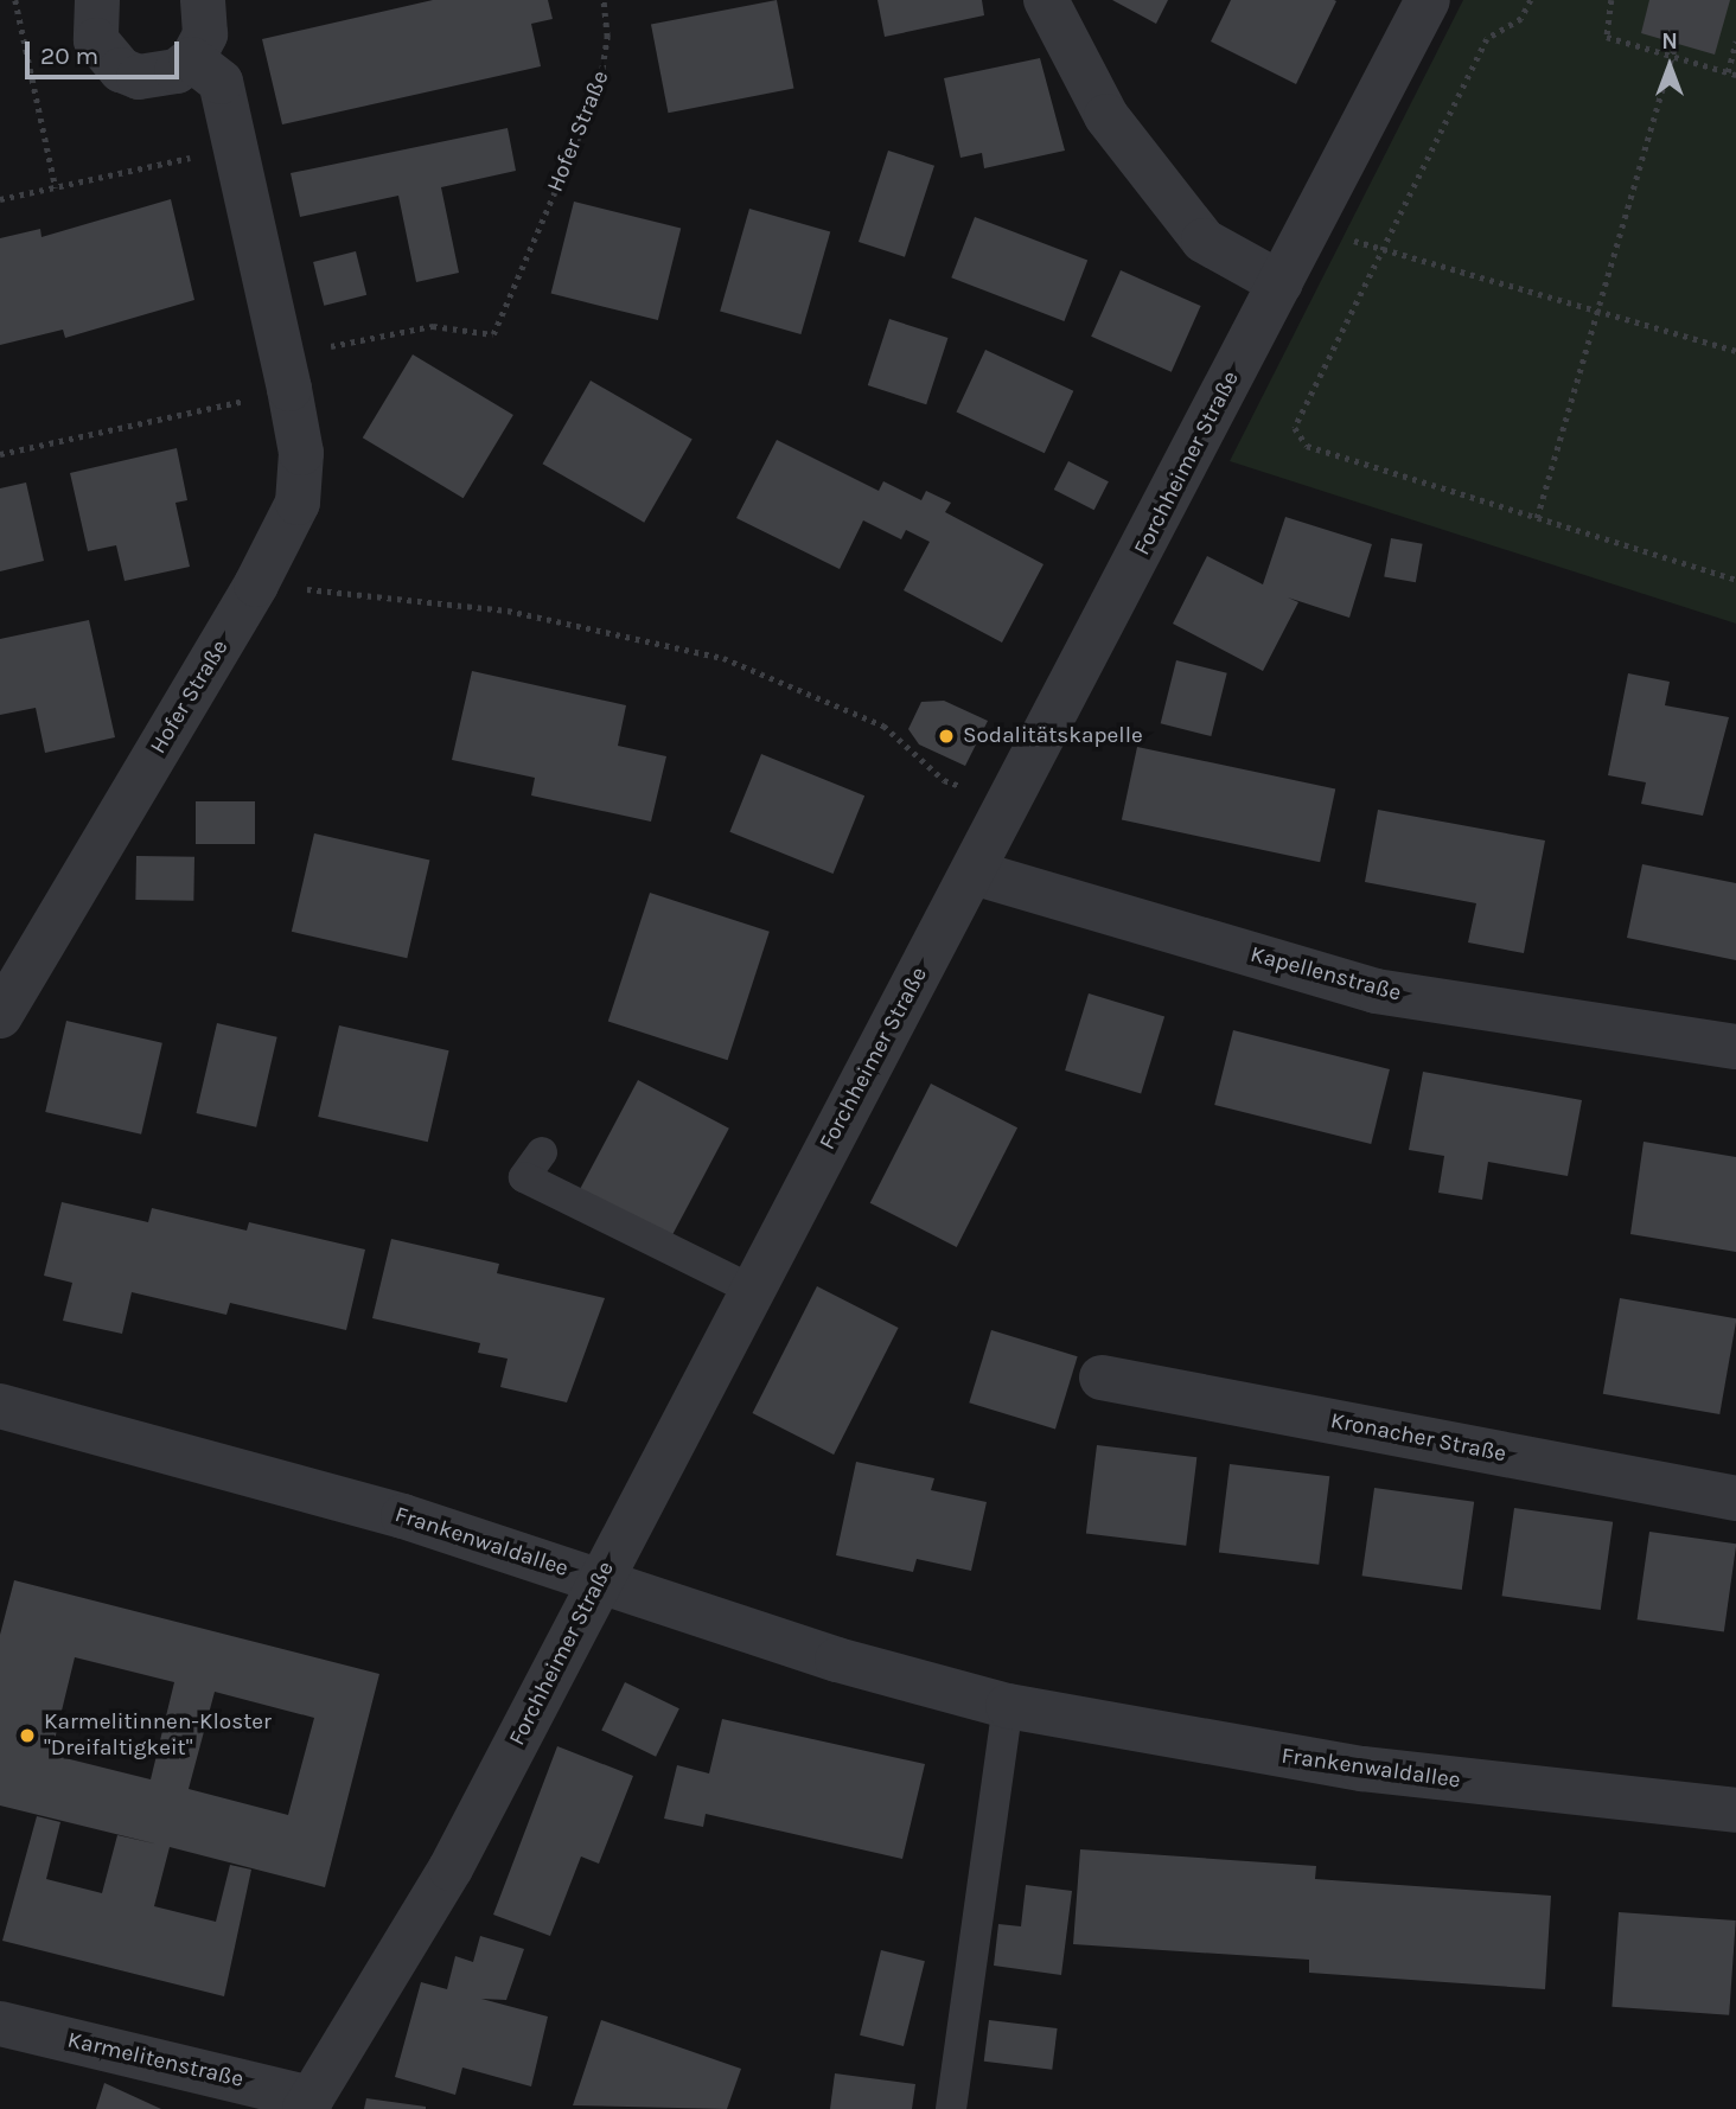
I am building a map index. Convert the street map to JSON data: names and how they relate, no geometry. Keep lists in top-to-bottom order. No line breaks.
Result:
{"streets":{"street":["Hofer Straße","Forchheimer Straße","Kapellenstraße","Kronacher Straße","Frankenwaldallee","Karmelitenstraße"]},"crossings":[["Forchheimer Straße","Kapellenstraße"],["Forchheimer Straße","Frankenwaldallee"],["Forchheimer Straße","Karmelitenstraße"]],"places":["Sodalitätskapelle","Karmelitinnen-Kloster \"Dreifaltigkeit\""],"scale_bar":"20 m","north":"top"}
